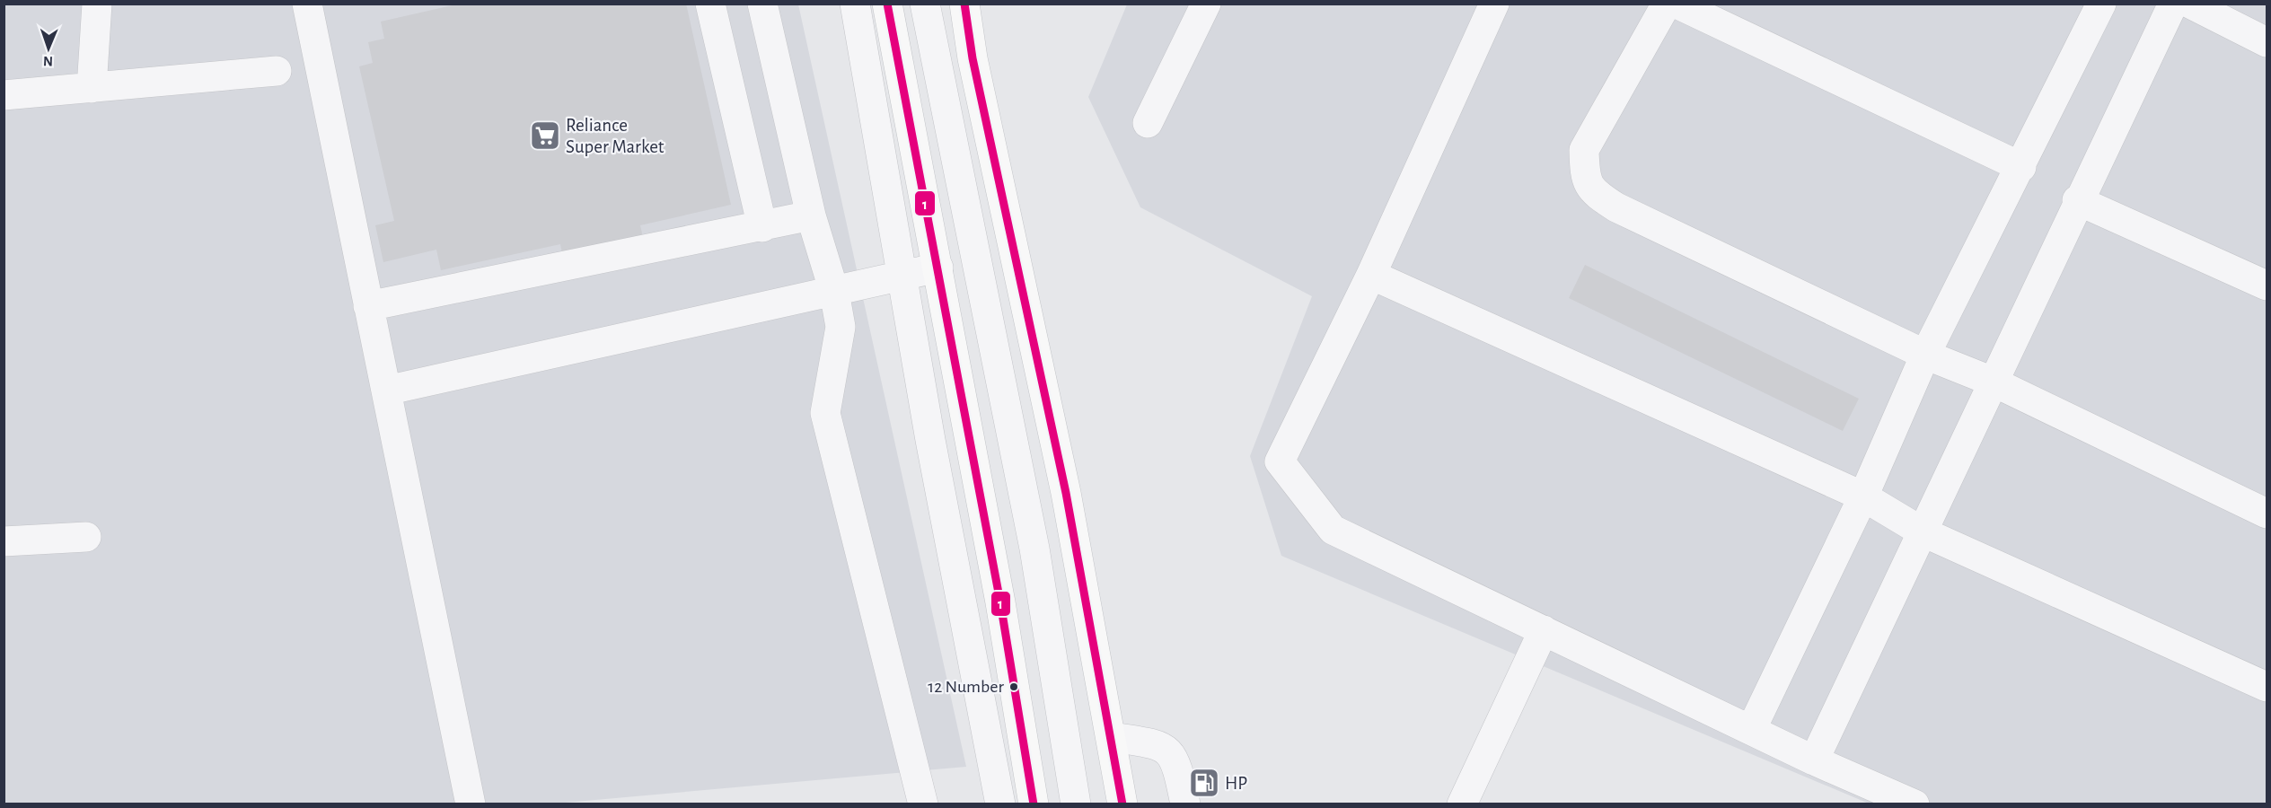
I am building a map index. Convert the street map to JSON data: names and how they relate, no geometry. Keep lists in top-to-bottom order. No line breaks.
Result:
{"places":{"supermarket":["Reliance Super Market"],"other":["12 Number"],"fuel station":["HP"]},"lines":["transit line 1"],"north":"bottom"}
